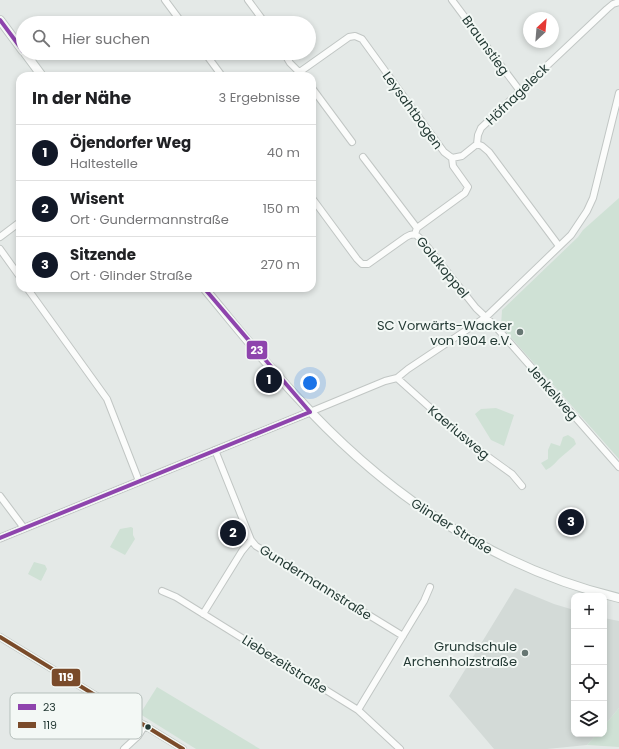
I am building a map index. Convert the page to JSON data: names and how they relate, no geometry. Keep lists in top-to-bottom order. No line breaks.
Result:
{"streets":{"main road":["Glinder Straße"],"street":["Braunstieg","Höfnageleck","Leysahtbogen","Goldkoppel","Jenkelweg","Kaeriusweg","Gundermannstraße","Liebezeitstraße"]},"crossings":[["Braunstieg","Höfnageleck"],["Leysahtbogen","Goldkoppel"],["Goldkoppel","Jenkelweg"]],"places":["SC Vorwärts-Wacker von 1904 e.V.","Grundschule Archenholzstraße"],"lines":["transit line 23","transit line 119"],"legend":["23","119"],"north":"top right","page":{"search":"Hier suchen","heading":["In der Nähe","3 Ergebnisse"],"list":[{"mark":"1","name":"Öjendorfer Weg","note":"Haltestelle","value":"40 m"},{"mark":"2","name":"Wisent","note":"Ort · Gundermannstraße","value":"150 m"},{"mark":"3","name":"Sitzende","note":"Ort · Glinder Straße","value":"270 m"}],"pins":["1","3","2"],"map_buttons":["+","−"]}}
